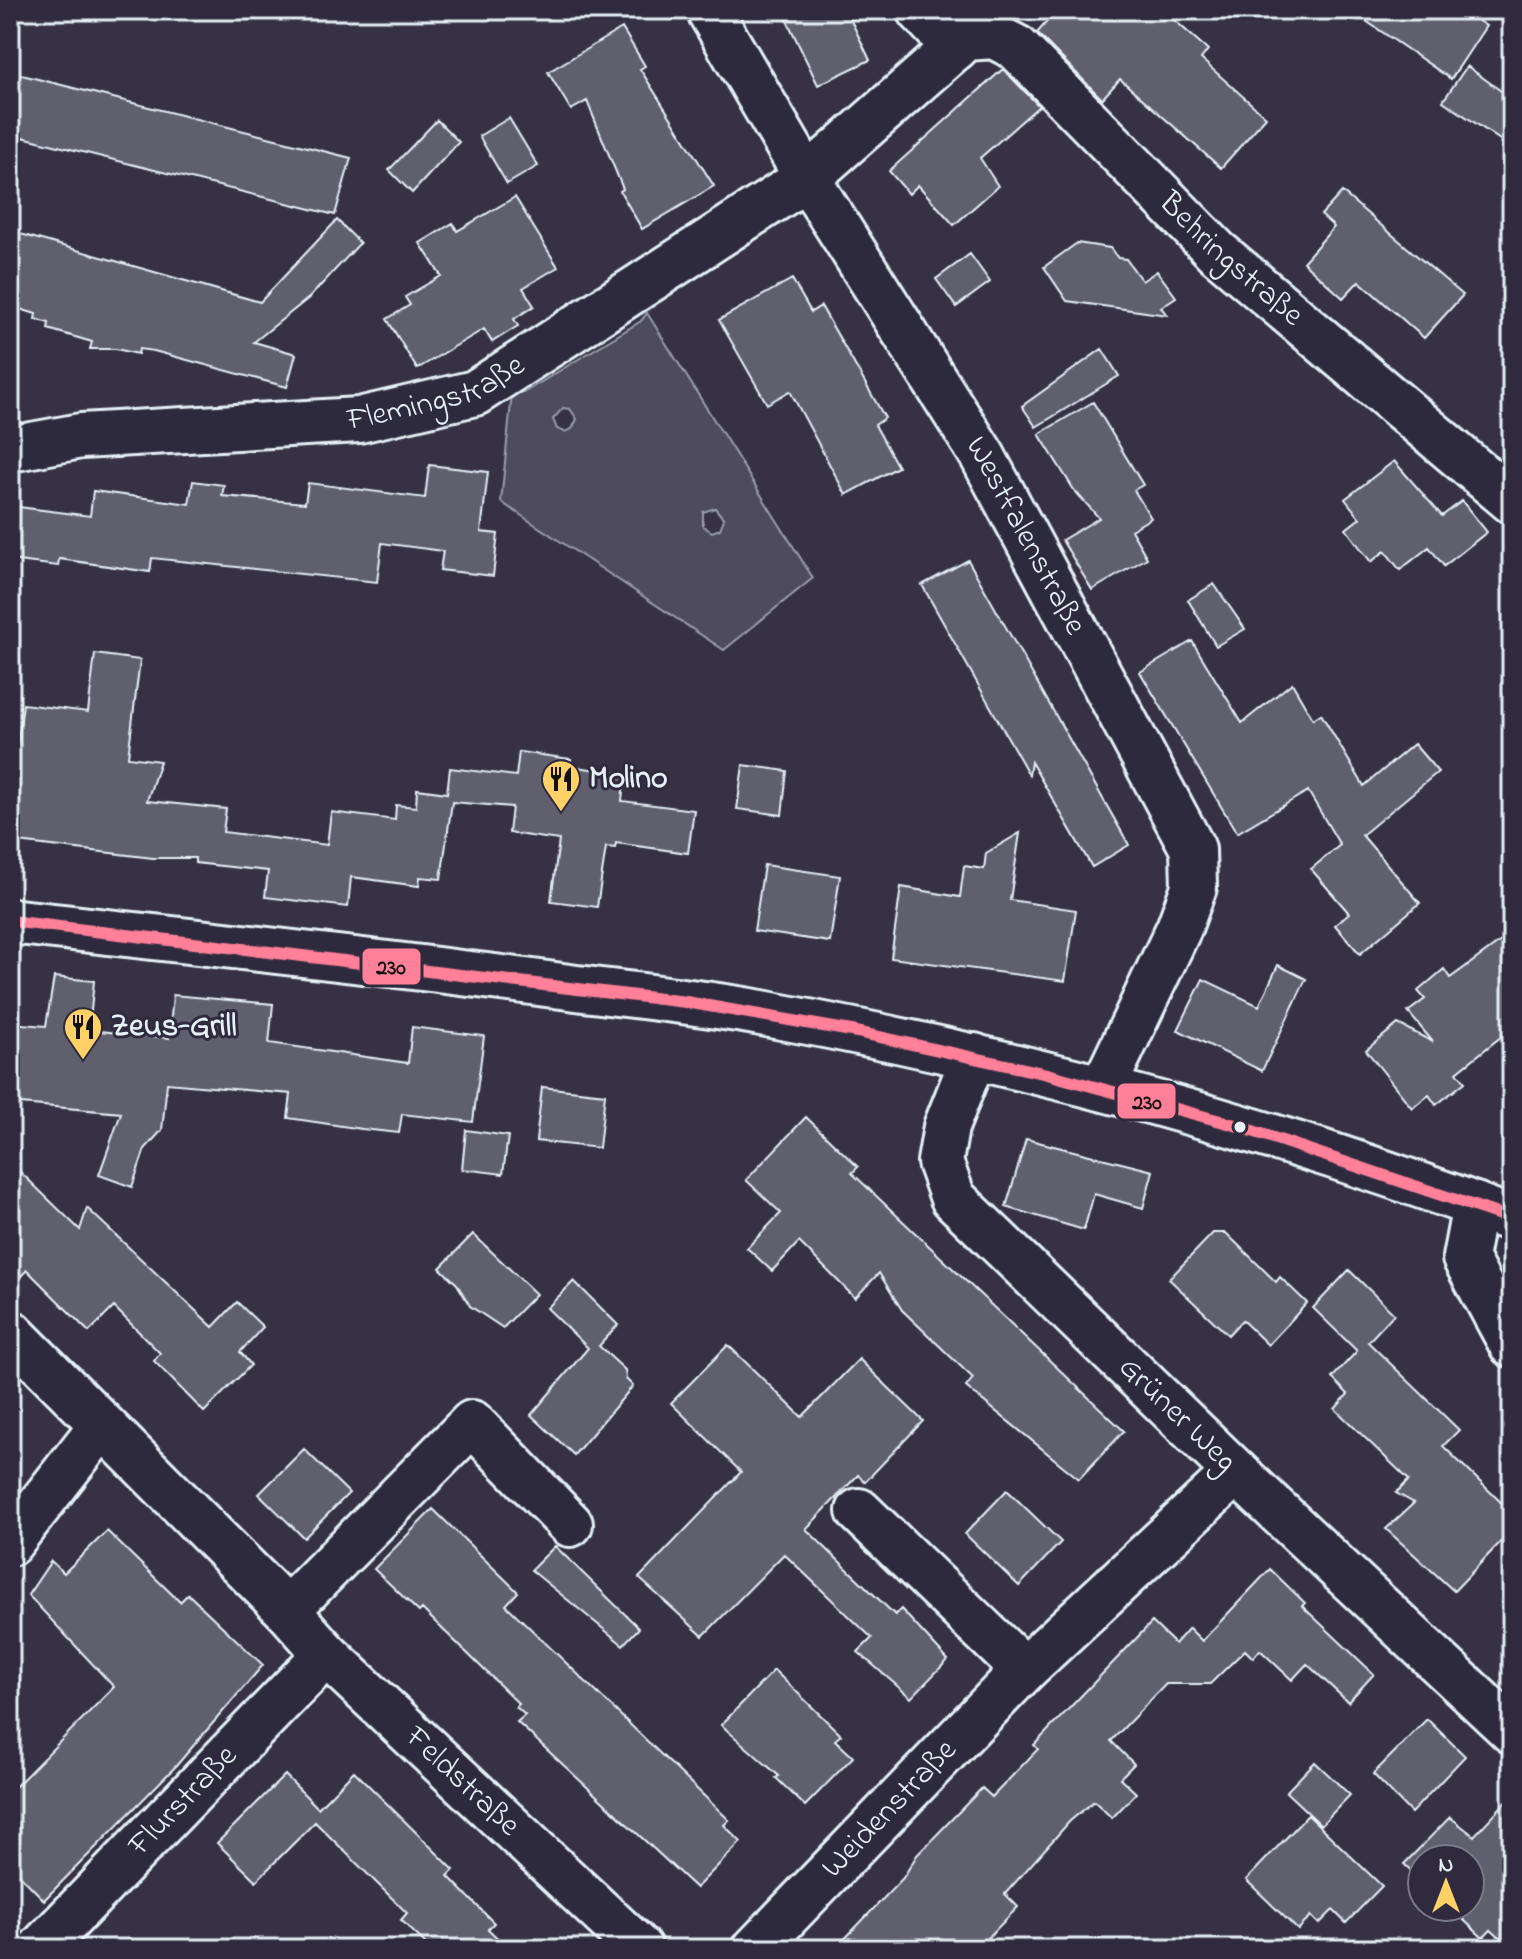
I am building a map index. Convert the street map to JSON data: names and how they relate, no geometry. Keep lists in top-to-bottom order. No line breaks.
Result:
{"streets":{"street":["Behringstraße","Flemingstraße","Westfalenstraße","Grüner Weg","Feldstraße","Flurstraße","Weidenstraße"]},"crossings":[["Behringstraße","Flemingstraße"],["Behringstraße","Westfalenstraße"],["Flemingstraße","Westfalenstraße"],["Grüner Weg","Weidenstraße"],["Feldstraße","Flurstraße"]],"places":{"restaurant":["Molino","Zeus-Grill"]},"lines":["transit line 230"],"north":"top"}
